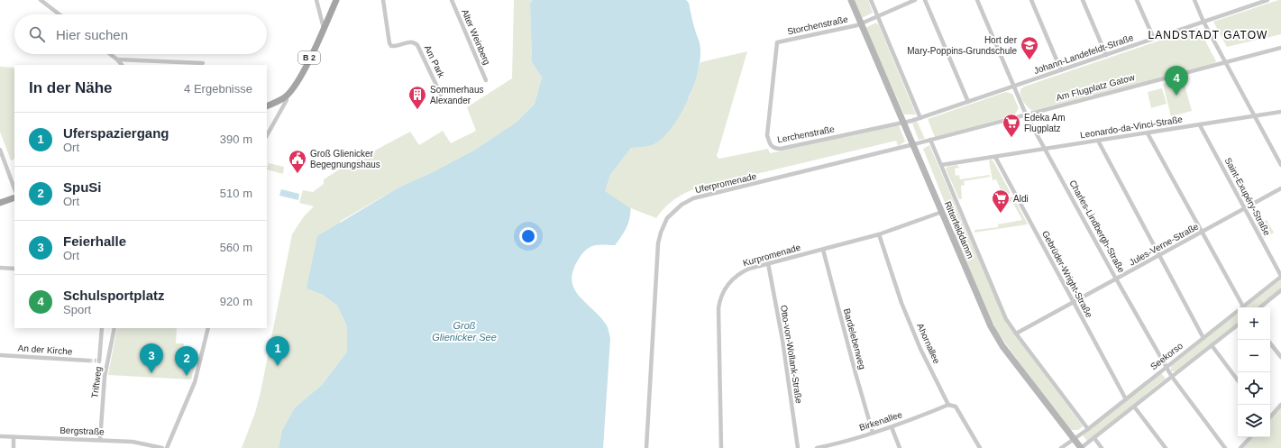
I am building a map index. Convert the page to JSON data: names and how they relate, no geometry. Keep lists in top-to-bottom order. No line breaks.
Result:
{"streets":{"main road":["B 2","Ritterfelddamm"],"street":["Storchenstraße","Alter Weinberg","Johann-Landefeldt-Straße","Am Park","Am Flugplatz Gatow","Leonardo-da-Vinci-Straße","Lerchenstraße","Uferpromenade","Saint-Exupéry-Straße","Charles-Lindbergh-Straße","Jules-Verne-Straße","Kurpromenade","Gebrüder-Wright-Straße","Bardelebenweg","Ahornallee","An der Kirche","Otto-von-Wollank-Straße","Seekorso","Triftweg","Birkenallee","Bergstraße"]},"crossings":[["Storchenstraße","Lerchenstraße"],["Storchenstraße","Ritterfelddamm"],["Johann-Landefeldt-Straße","Lerchenstraße"],["Johann-Landefeldt-Straße","Charles-Lindbergh-Straße"],["Johann-Landefeldt-Straße","Ritterfelddamm"],["Am Flugplatz Gatow","Uferpromenade"],["Am Flugplatz Gatow","Charles-Lindbergh-Straße"],["Am Flugplatz Gatow","Ritterfelddamm"],["Leonardo-da-Vinci-Straße","Saint-Exupéry-Straße"],["Leonardo-da-Vinci-Straße","Charles-Lindbergh-Straße"],["Leonardo-da-Vinci-Straße","Ritterfelddamm"],["Leonardo-da-Vinci-Straße","Gebrüder-Wright-Straße"],["Lerchenstraße","Ritterfelddamm"],["Uferpromenade","Ritterfelddamm"],["Saint-Exupéry-Straße","Jules-Verne-Straße"],["Saint-Exupéry-Straße","Seekorso"],["Charles-Lindbergh-Straße","Jules-Verne-Straße"],["Charles-Lindbergh-Straße","Seekorso"],["Ritterfelddamm","Jules-Verne-Straße"],["Ritterfelddamm","Kurpromenade"],["Ritterfelddamm","Seekorso"],["Jules-Verne-Straße","Gebrüder-Wright-Straße"],["Kurpromenade","Bardelebenweg"],["Kurpromenade","Ahornallee"],["Kurpromenade","Otto-von-Wollank-Straße"],["Gebrüder-Wright-Straße","Seekorso"],["Bardelebenweg","Birkenallee"],["Ahornallee","Birkenallee"],["Triftweg","Bergstraße"]],"districts":["LANDSTADT GATOW"],"water":["Groß Glienicker See"],"places":{"school or university":["Hort der Mary-Poppins-Grundschule"],"building":["Sommerhaus Alexander"],"supermarket":["Edeka Am Flugplatz","Aldi"],"public building":["Groß Glienicker Begegnungshaus"]},"page":{"search":"Hier suchen","heading":["In der Nähe","4 Ergebnisse"],"pins":["4","1","3","2"],"list":[{"mark":"1","name":"Uferspaziergang","note":"Ort","value":"390 m"},{"mark":"2","name":"SpuSi","note":"Ort","value":"510 m"},{"mark":"3","name":"Feierhalle","note":"Ort","value":"560 m"},{"mark":"4","name":"Schulsportplatz","note":"Sport","value":"920 m"}],"map_buttons":["+","−"]}}
